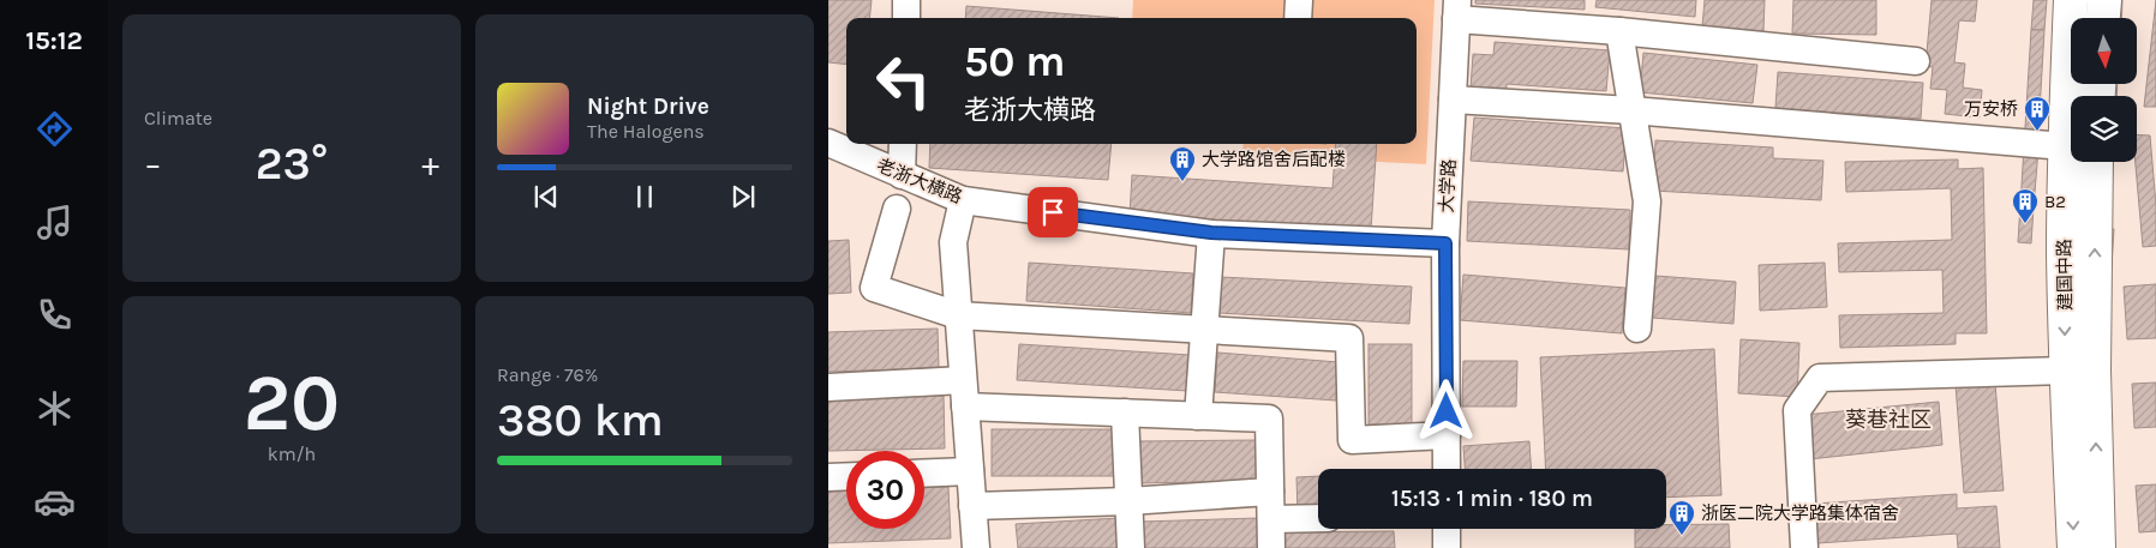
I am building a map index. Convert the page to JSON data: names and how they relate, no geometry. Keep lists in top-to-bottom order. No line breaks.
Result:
{"streets":{"main road":["建国中路"],"street":["老浙大横路","大学路"]},"crossings":[["老浙大横路","大学路"]],"districts":["葵巷社区"],"places":{"building":["万安桥","大学路馆舍后配楼","B2","浙医二院大学路集体宿舍"]},"north":"bottom","page":{"tabs":"15:12","tile":["Climate",["20","km/h"],["Range · 76%","380 km"]],"turn":["50 m","老浙大横路"],"song":["Night Drive","The Halogens"],"heat":["−","23°","+"],"limit":"30","trip":"15:13 · 1 min · 180 m"}}
